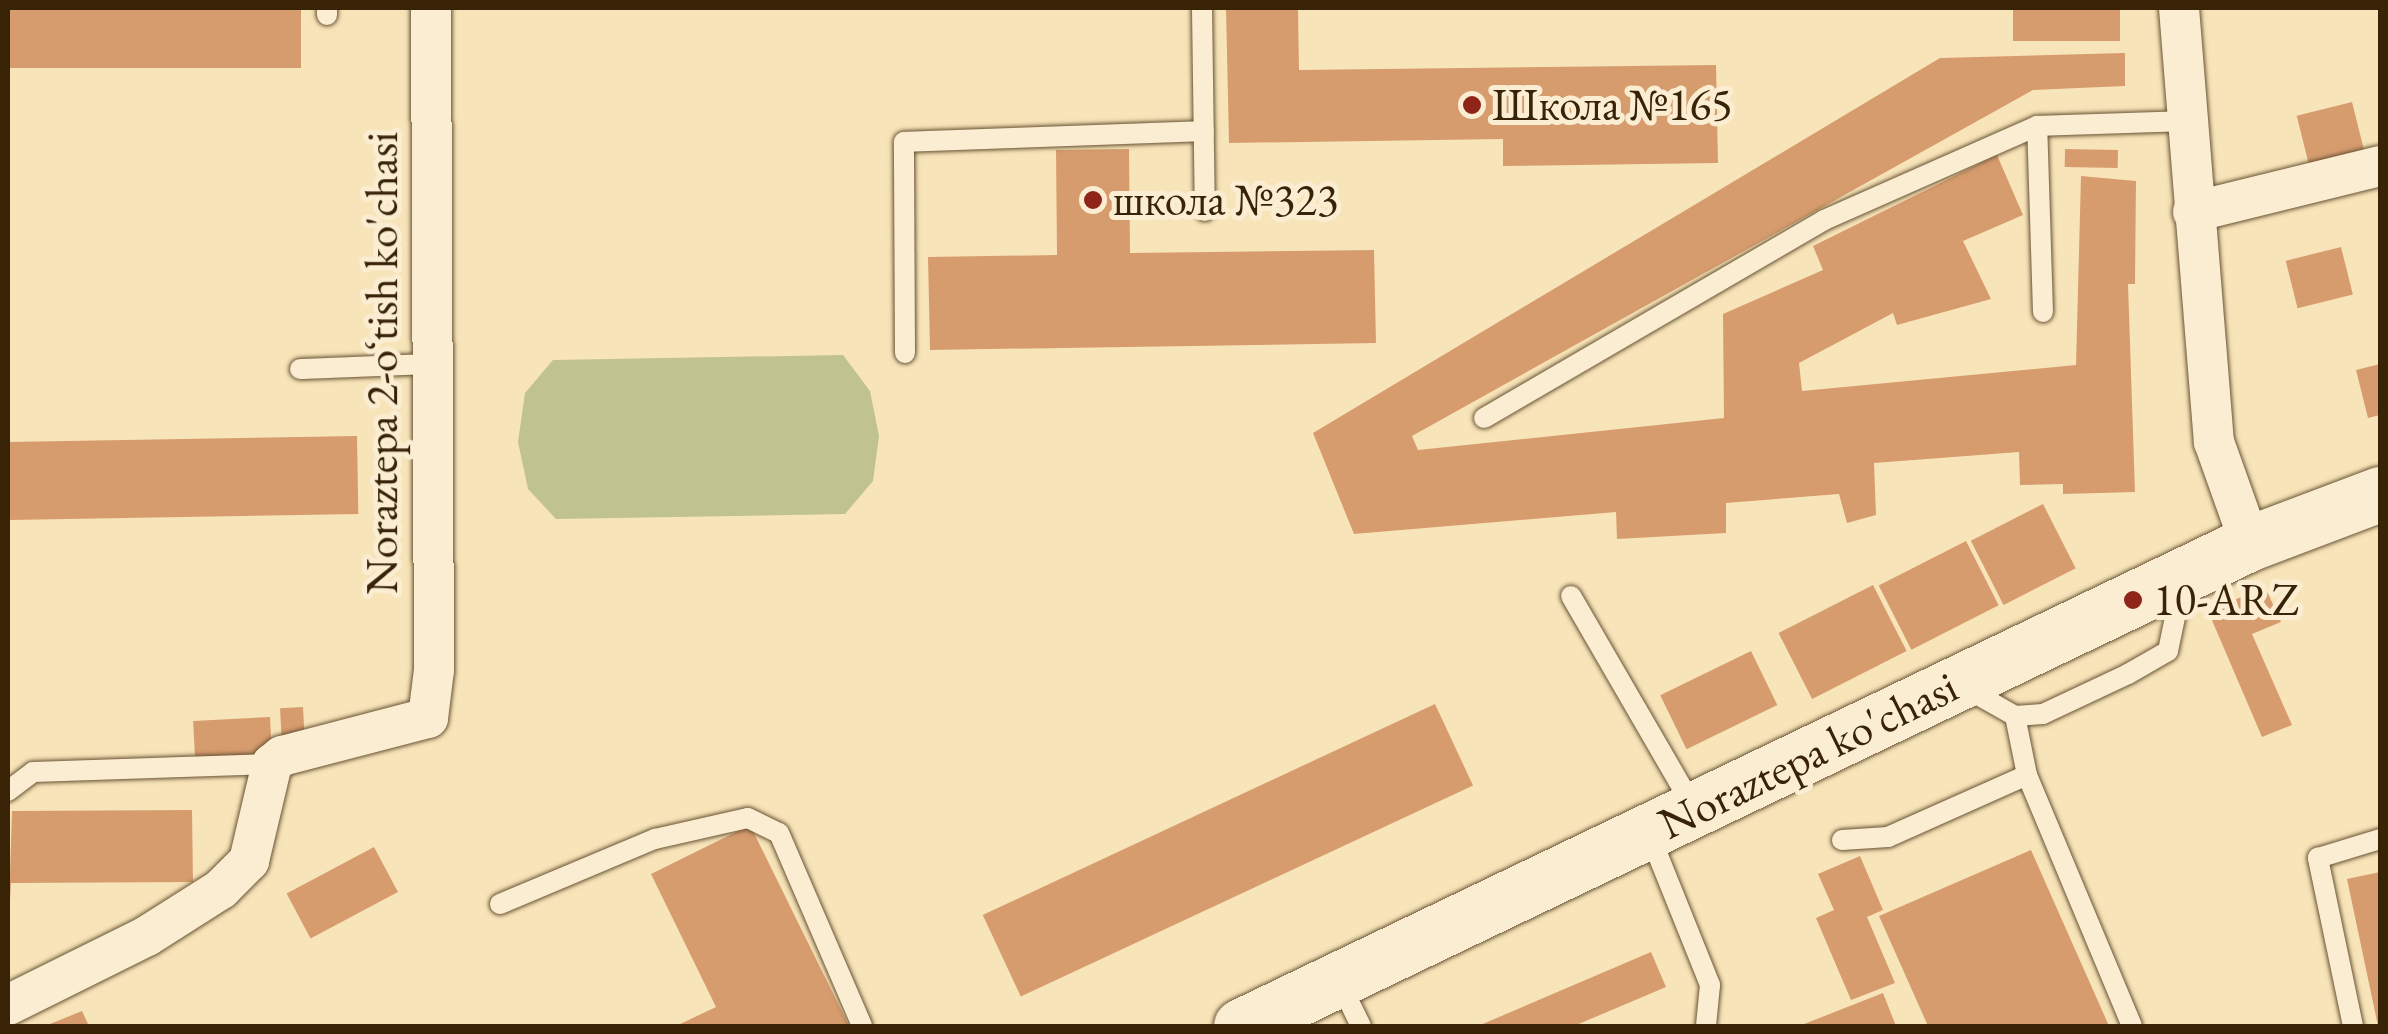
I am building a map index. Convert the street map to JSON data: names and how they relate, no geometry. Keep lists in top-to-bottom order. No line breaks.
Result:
{"streets":{"main road":["Noraztepa ko'chasi"],"street":["Noraztepa 2-oʻtish ko'chasi"]},"places":["Школа №165","школа №323","10-ARZ"]}
